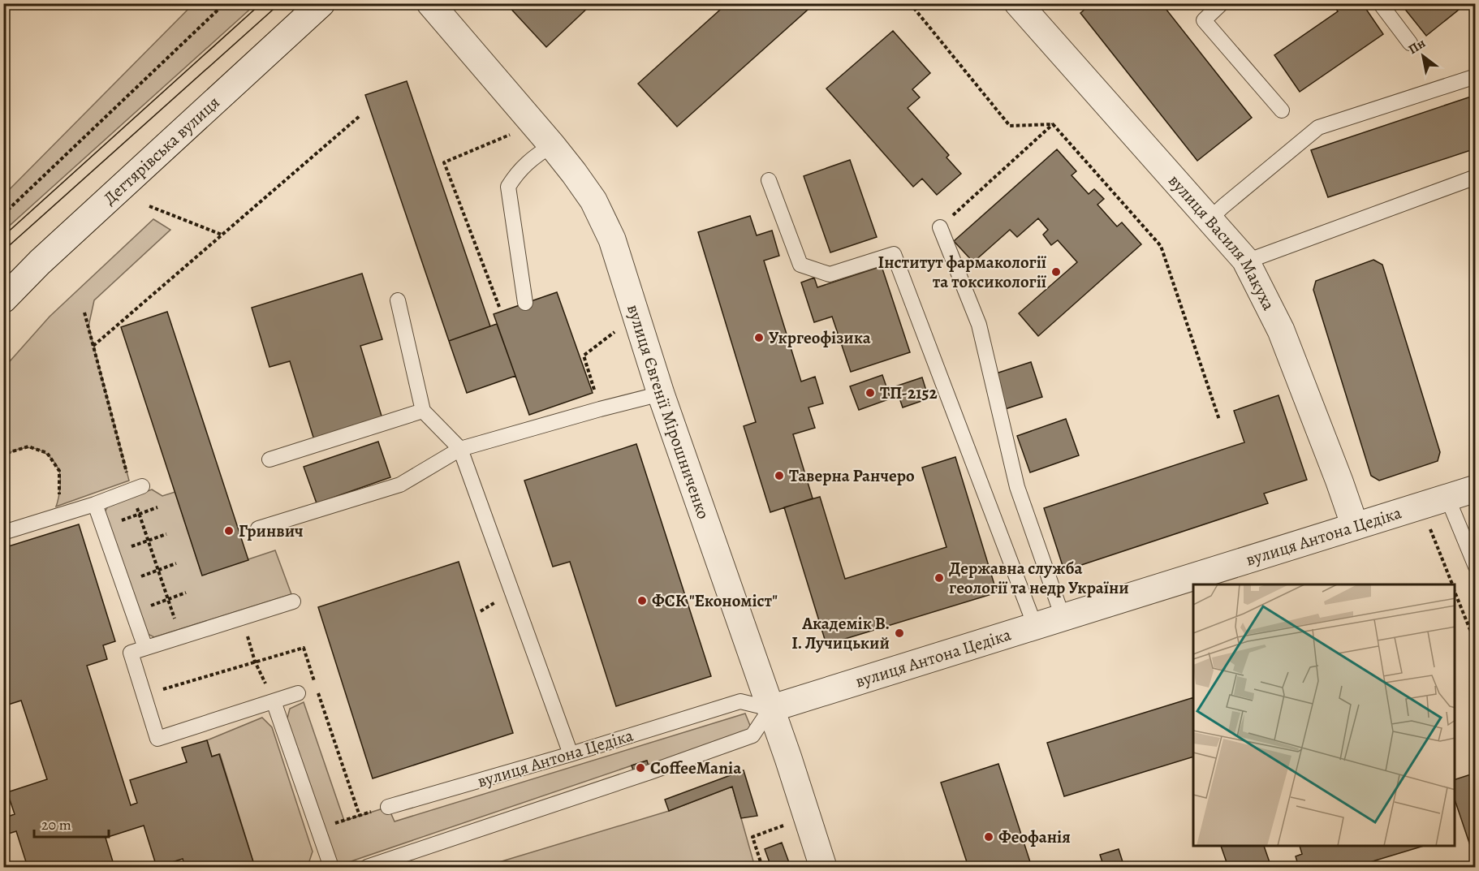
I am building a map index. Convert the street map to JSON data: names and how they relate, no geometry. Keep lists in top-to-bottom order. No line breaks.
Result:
{"streets":{"street":["Дегтярівська вулиця","вулиця Василя Макуха","вулиця Євгенії Мірошниченко","вулиця Антона Цедіка"]},"crossings":[["вулиця Василя Макуха","вулиця Антона Цедіка"],["вулиця Євгенії Мірошниченко","вулиця Антона Цедіка"]],"places":["Інститут фармакології та токсикології","Укргеофізика","ТП-2152","Таверна Ранчеро","Гринвич","Державна служба геології та недр України","ФСК \"Економіст\"","Академік В. І. Лучицький","CoffeeMania","Феофанія"],"scale_bar":"20 m","north":"top left"}
